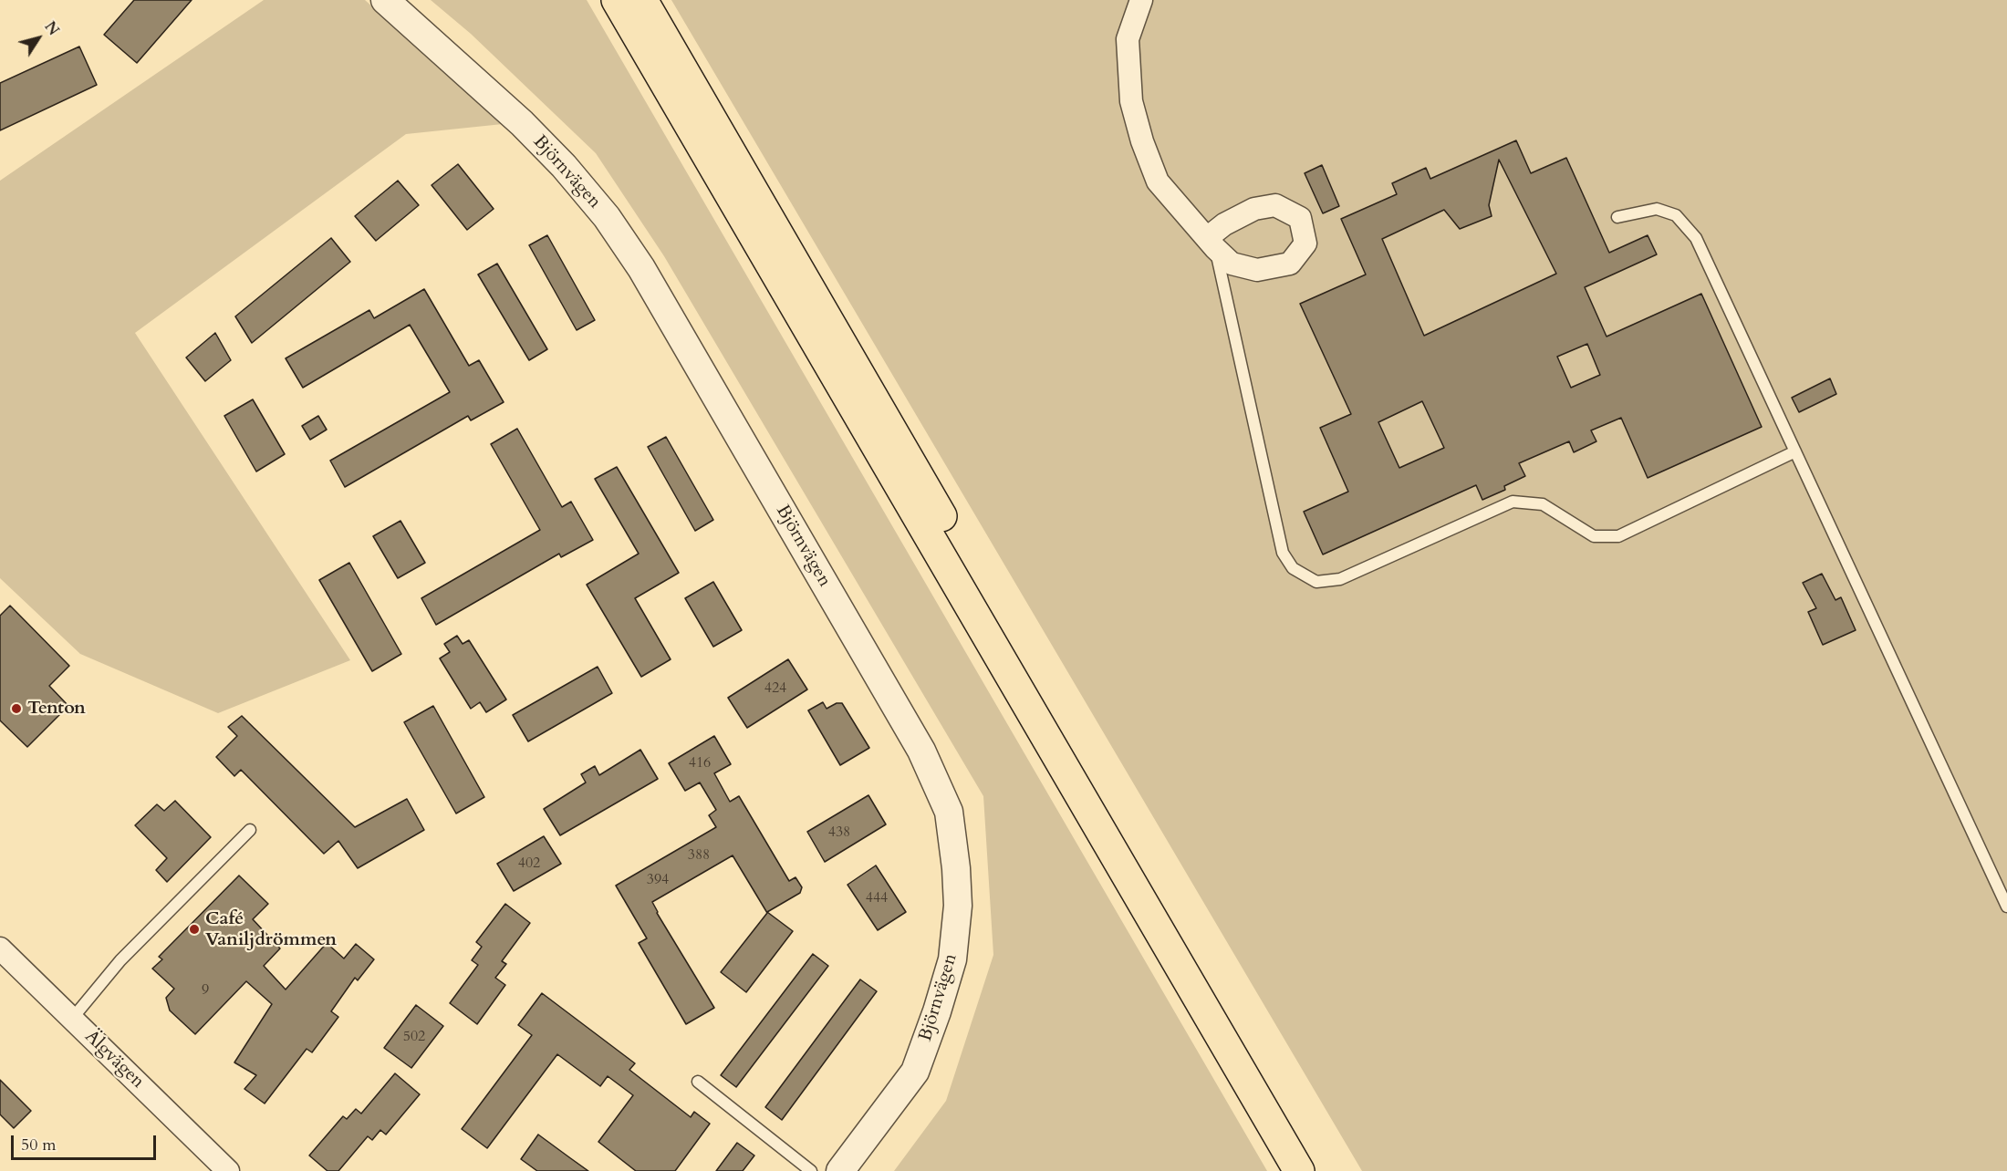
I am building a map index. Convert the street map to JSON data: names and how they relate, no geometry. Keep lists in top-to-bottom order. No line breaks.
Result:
{"streets":{"street":["Björnvägen","Älgvägen"]},"places":["Tenton","Café Vaniljdrömmen"],"house_numbers":["424","416","438","388","402","394","444","9","502"],"scale_bar":"50 m","north":"top right"}
